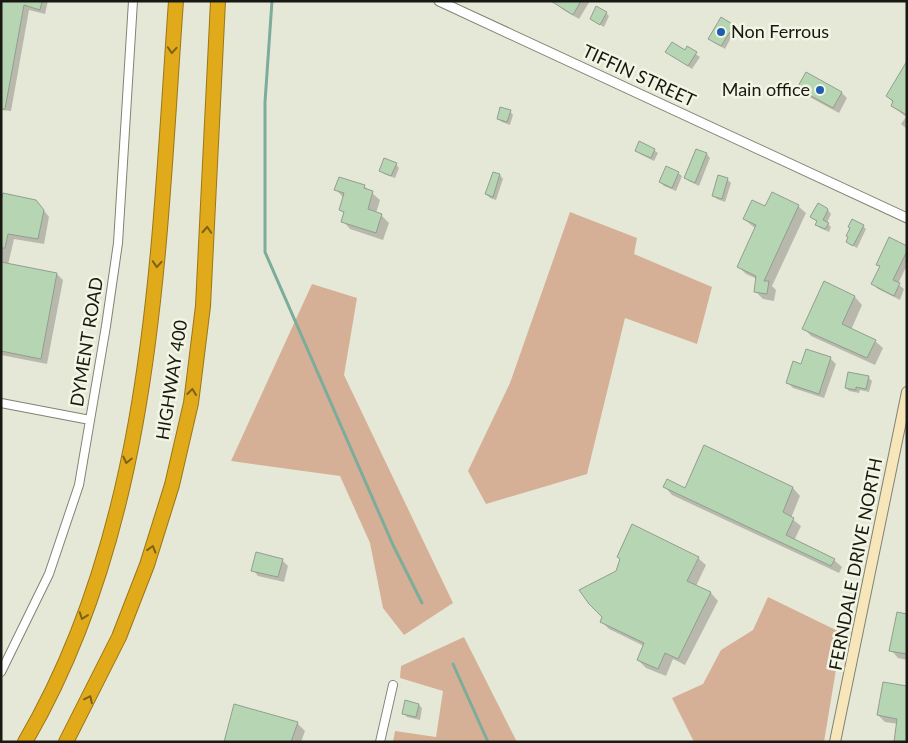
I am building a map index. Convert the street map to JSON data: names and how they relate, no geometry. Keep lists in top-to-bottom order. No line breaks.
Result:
{"streets":{"highway":["HIGHWAY 400"],"main road":["FERNDALE DRIVE NORTH"],"street":["TIFFIN STREET","DYMENT ROAD"]},"places":["Non Ferrous","Main office"]}
